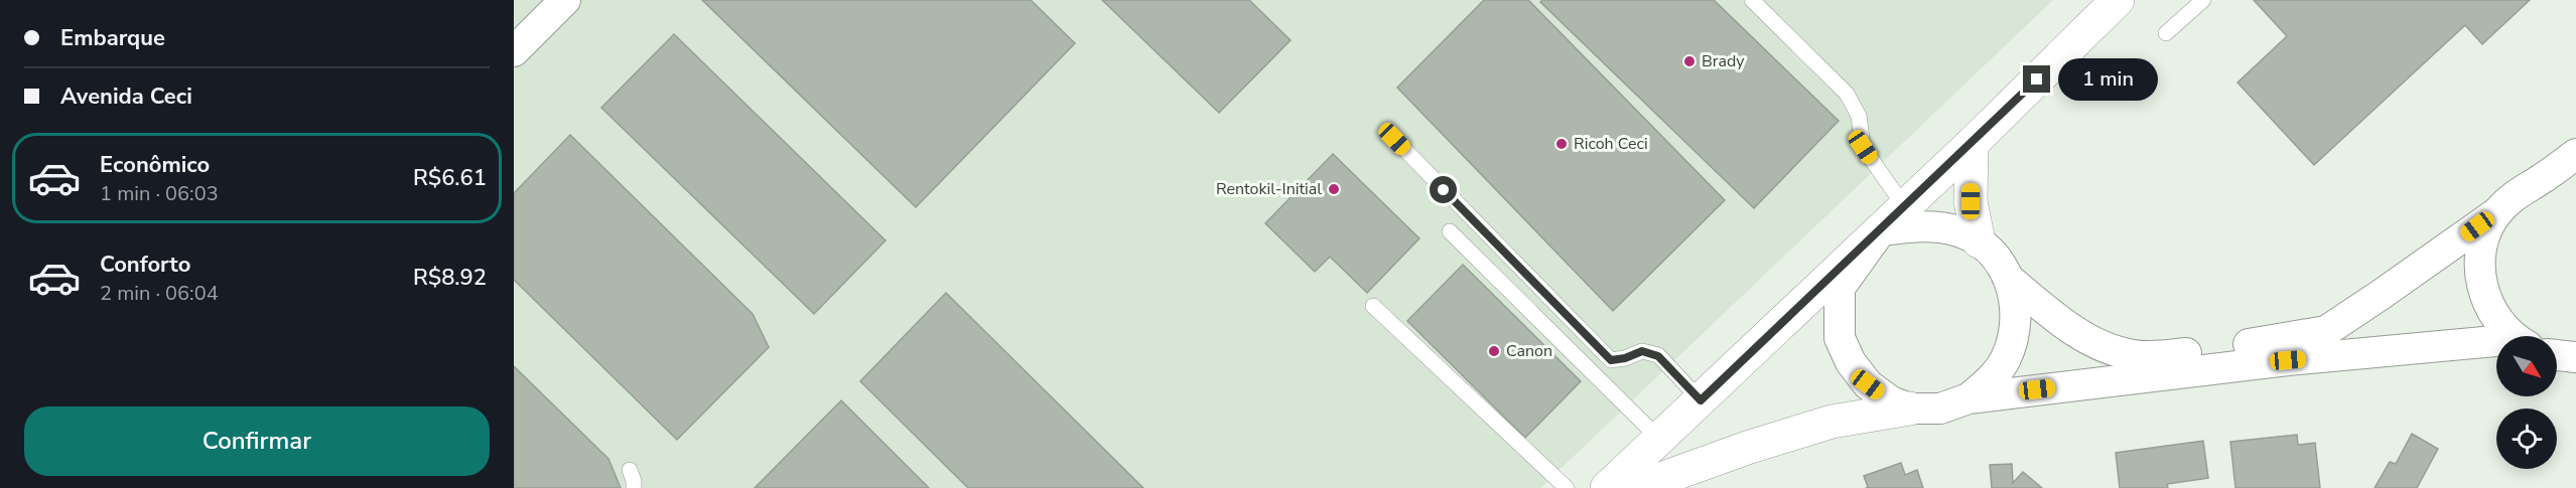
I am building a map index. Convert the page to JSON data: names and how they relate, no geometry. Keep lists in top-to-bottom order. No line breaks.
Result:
{"places":["Brady","Ricoh Ceci","Rentokil-Initial","Canon"],"north":"bottom right","page":{"banner":["Embarque","Avenida Ceci"],"bubble":"1 min","list":[{"name":"Econômico","note":"1 min · 06:03","value":"R$6.61"},{"name":"Conforto","note":"2 min · 06:04","value":"R$8.92"}],"buttons":"Confirmar"}}
